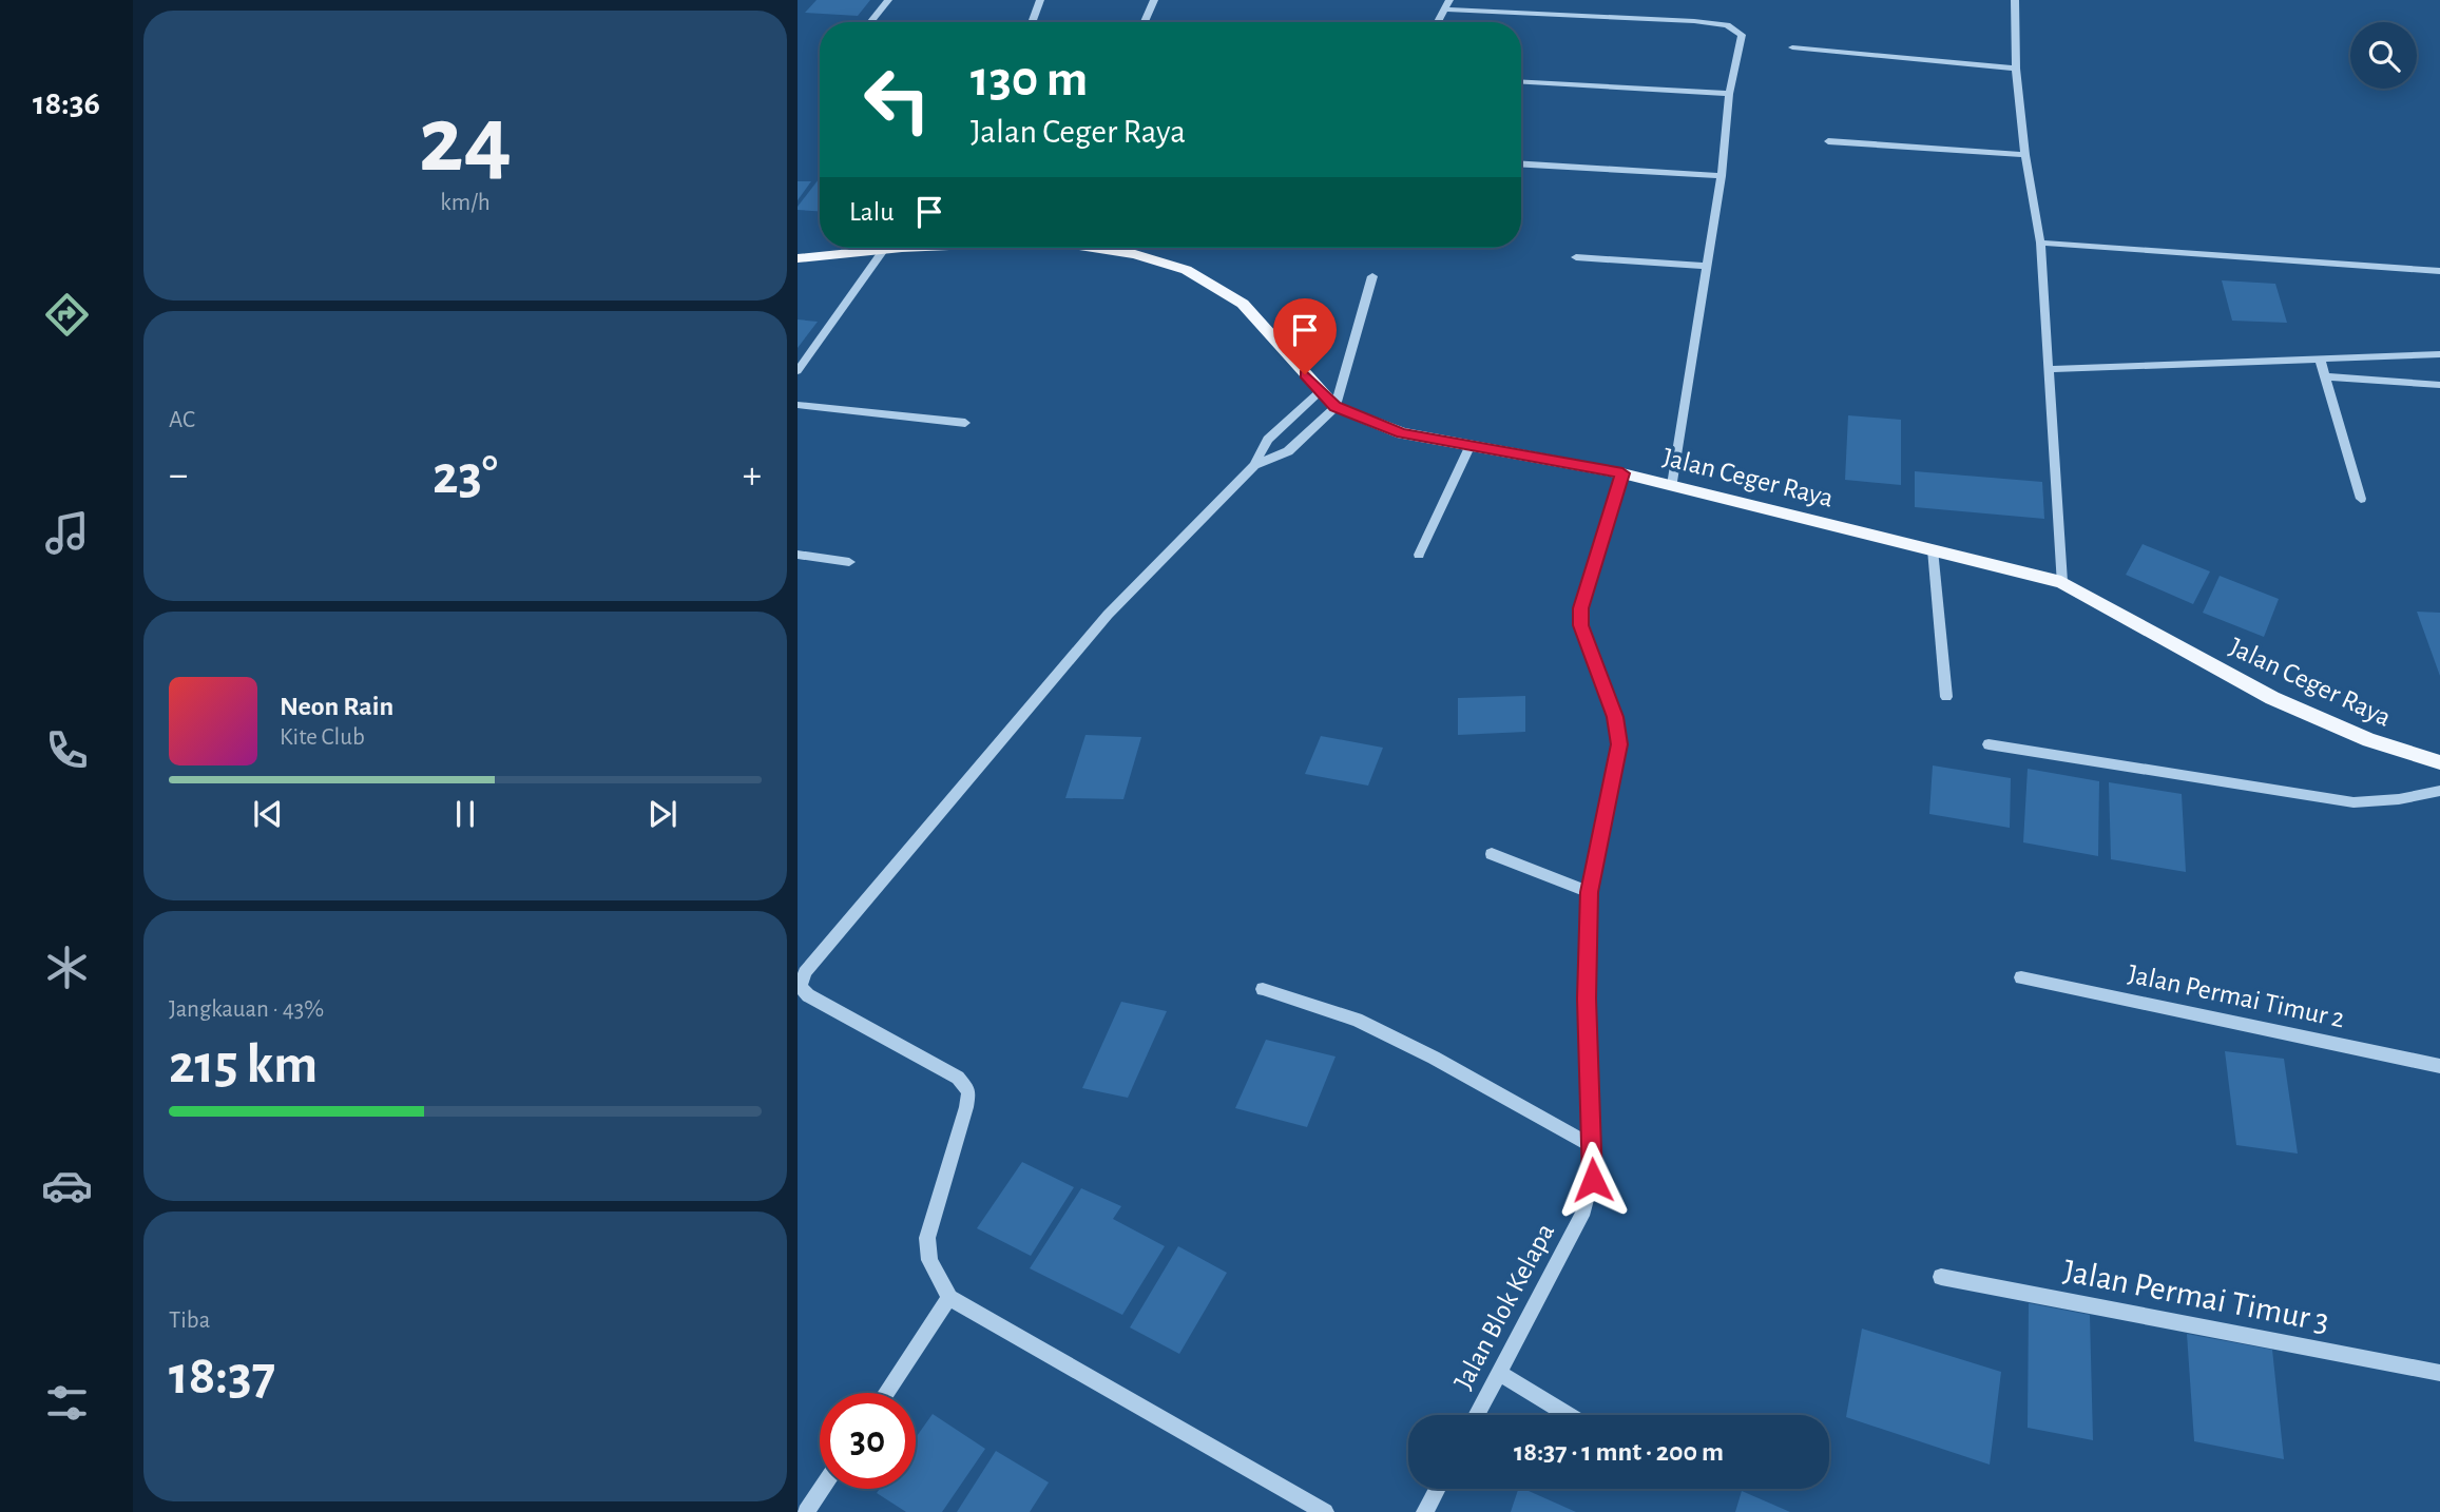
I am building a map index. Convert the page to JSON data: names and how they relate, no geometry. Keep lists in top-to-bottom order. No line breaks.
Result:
{"streets":{"main road":["Jalan Ceger Raya"],"street":["Jalan Permai Timur 2","Jalan Permai Timur 3","Jalan Blok Kelapa"]},"crossings":[["Jalan Ceger Raya","Jalan Blok Kelapa"]],"page":{"tabs":"18:36","tile":[["24","km/h"],"AC",["Jangkauan · 43%","215 km"],["Tiba","18:37"]],"turn":["130 m","Jalan Ceger Raya"],"then":"Lalu","heat":["−","23°","+"],"song":["Neon Rain","Kite Club"],"limit":"30","trip":"18:37 · 1 mnt · 200 m"}}
